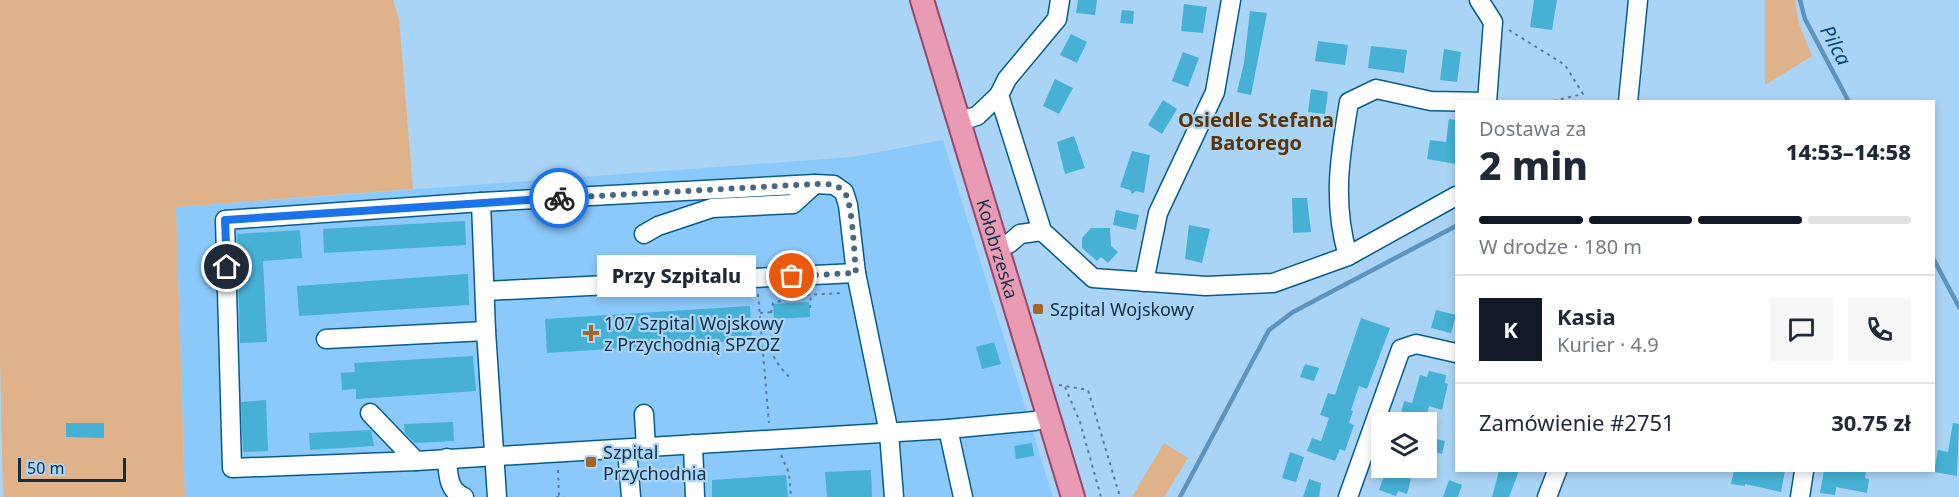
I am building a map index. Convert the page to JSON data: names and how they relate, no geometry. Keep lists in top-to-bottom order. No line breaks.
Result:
{"streets":{"main road":["Kołobrzeska"]},"districts":["Osiedle Stefana Batorego"],"water":["Pilca"],"places":{"other":["Przy Szpitalu"],"transit":["Szpital Wojskowy","Szpital Przychodnia"],"health":["107 Szpital Wojskowy z Przychodnią SPZOZ"]},"scale_bar":"50 m","page":{"heading":["2 min","Dostawa za","14:53–14:58"],"panel":["Kasia","Kurier · 4.9","Zamówienie #2751","30.75 zł"],"bar":"W drodze · 180 m","bubble":"Przy Szpitalu","round":"K","scale":"50 m"}}
